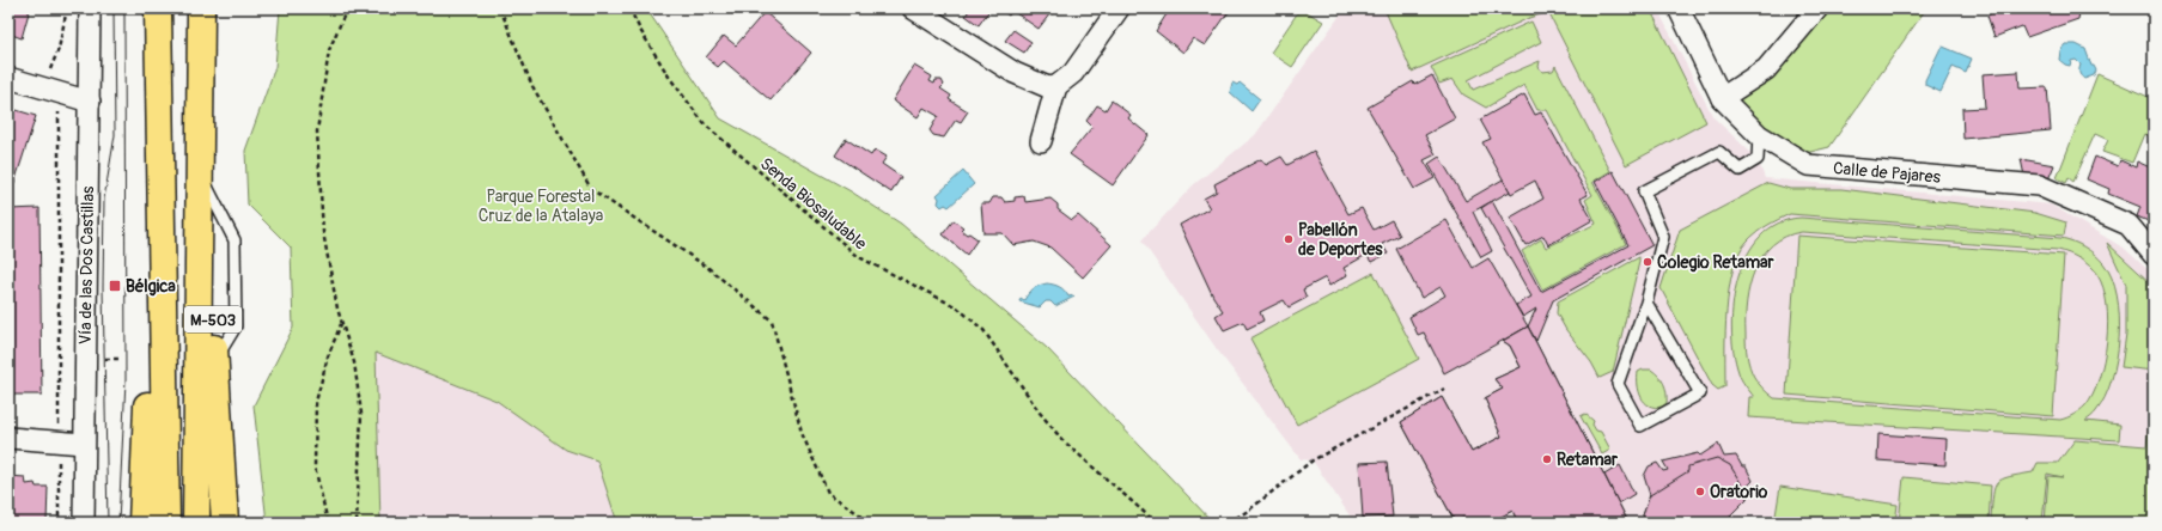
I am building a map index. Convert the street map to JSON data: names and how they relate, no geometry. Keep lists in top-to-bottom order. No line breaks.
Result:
{"streets":{"highway":["M-503"],"street":["Calle de Pajares","Vía de las Dos Castillas"],"path":["Senda Biosaludable"]},"parks":["Parque Forestal Cruz de la Atalaya"],"places":{"other":["Pabellón de Deportes","Colegio Retamar","Retamar","Oratorio"],"transit":["Bélgica"]}}
